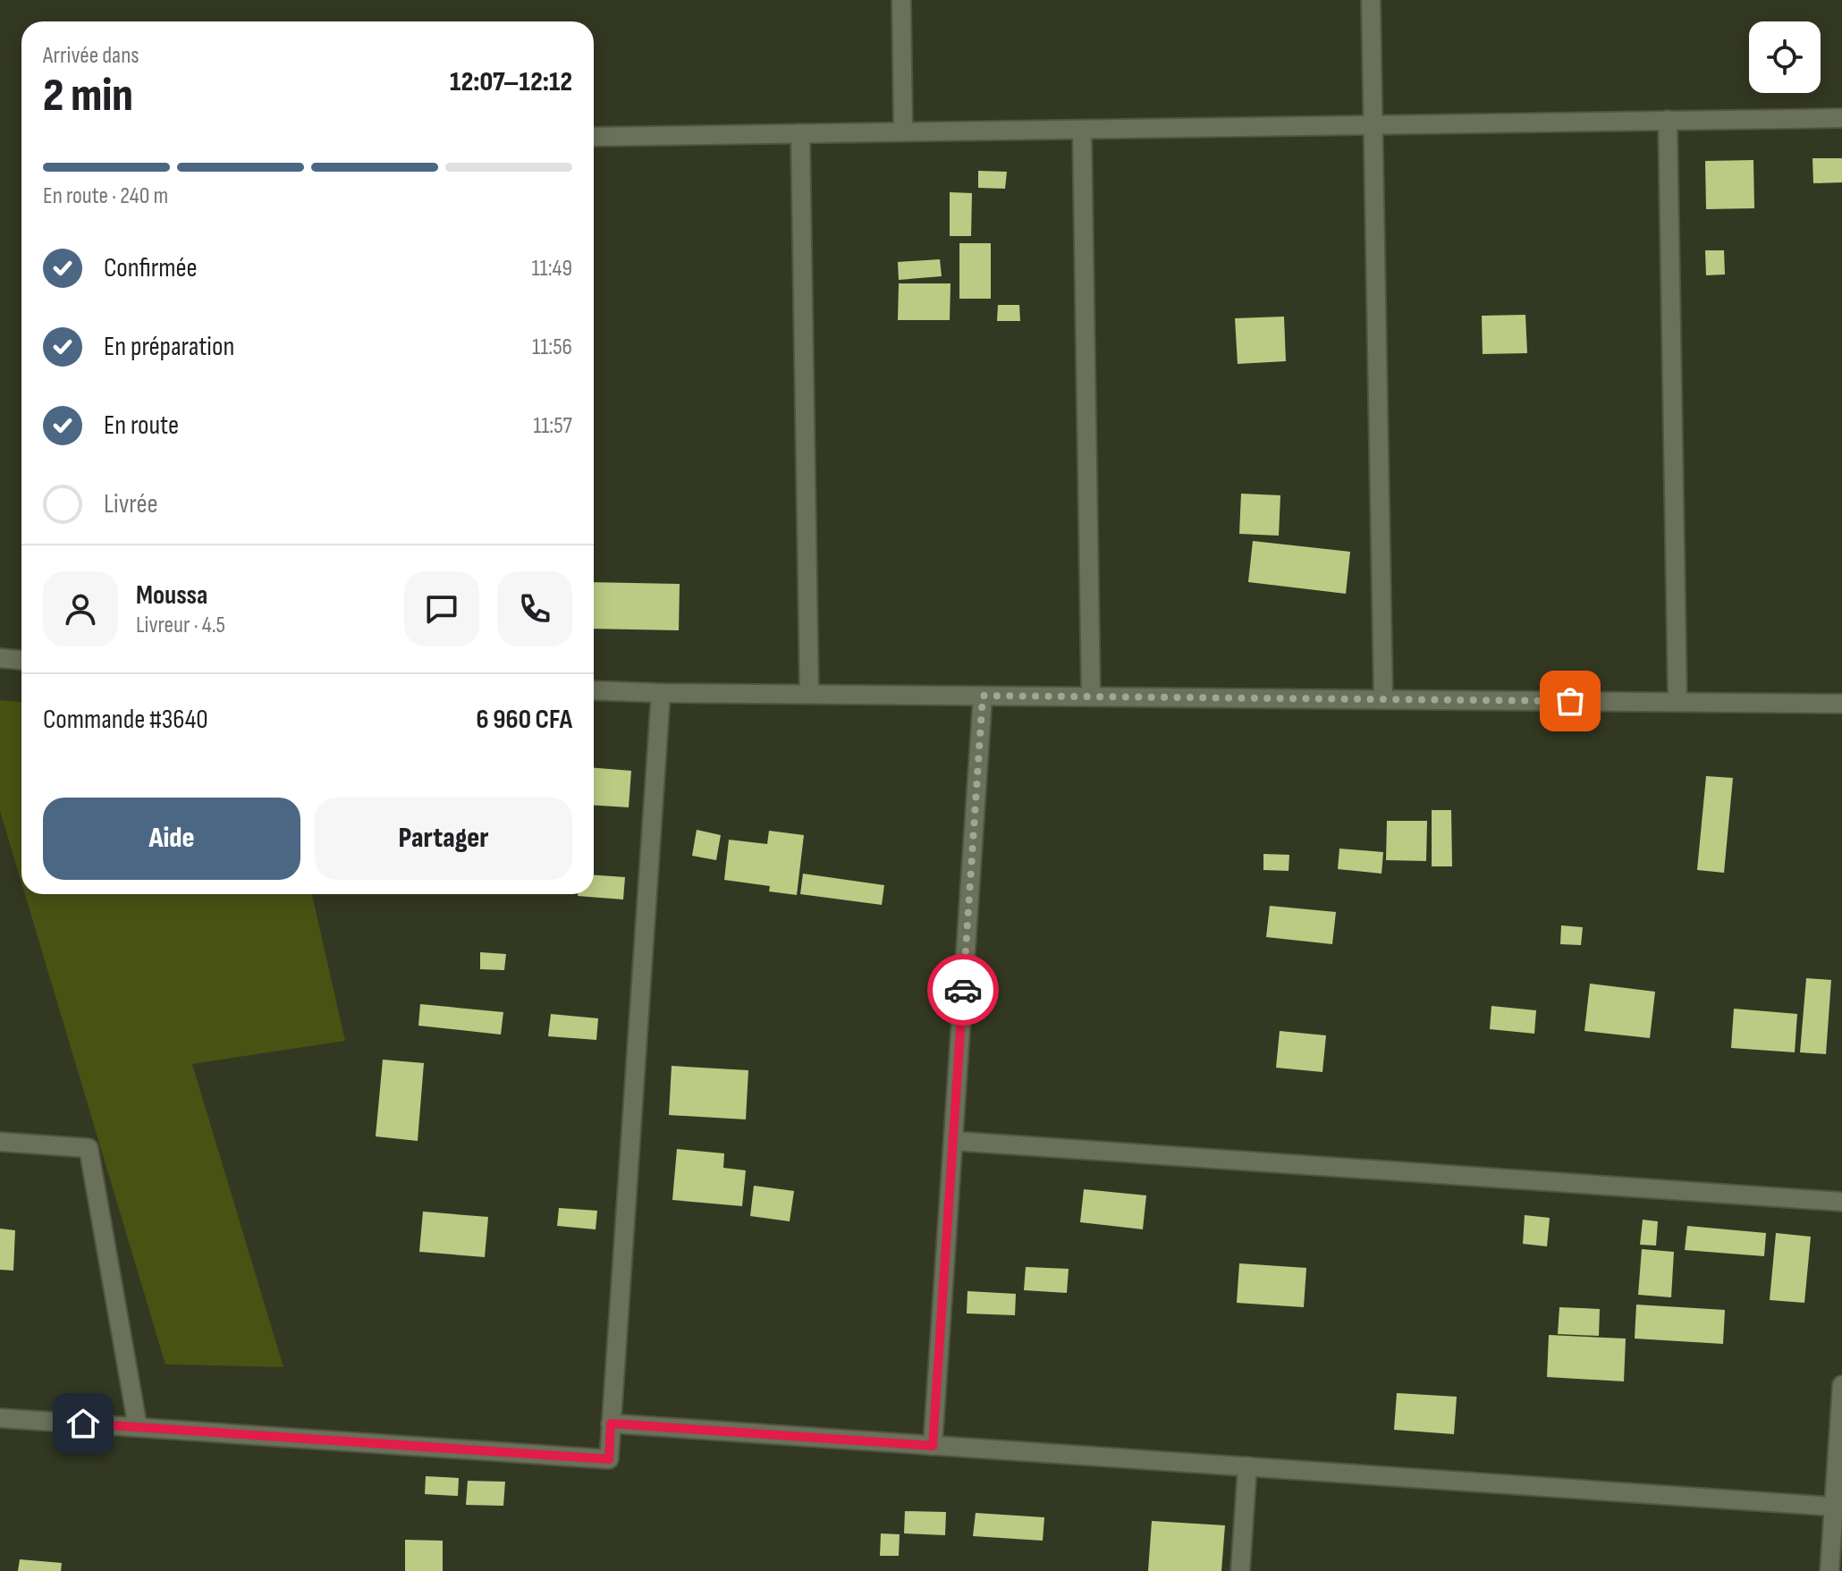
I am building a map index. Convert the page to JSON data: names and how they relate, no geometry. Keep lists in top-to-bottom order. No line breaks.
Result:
{"page":{"heading":["2 min","Arrivée dans","12:07–12:12"],"panel":["Moussa","Livreur · 4.5","Commande #3640","6 960 CFA"],"bar":"En route · 240 m","list":[["Confirmée","11:49"],["En préparation","11:56"],["En route","11:57"],"Livrée"],"buttons":["Aide","Partager"]}}
